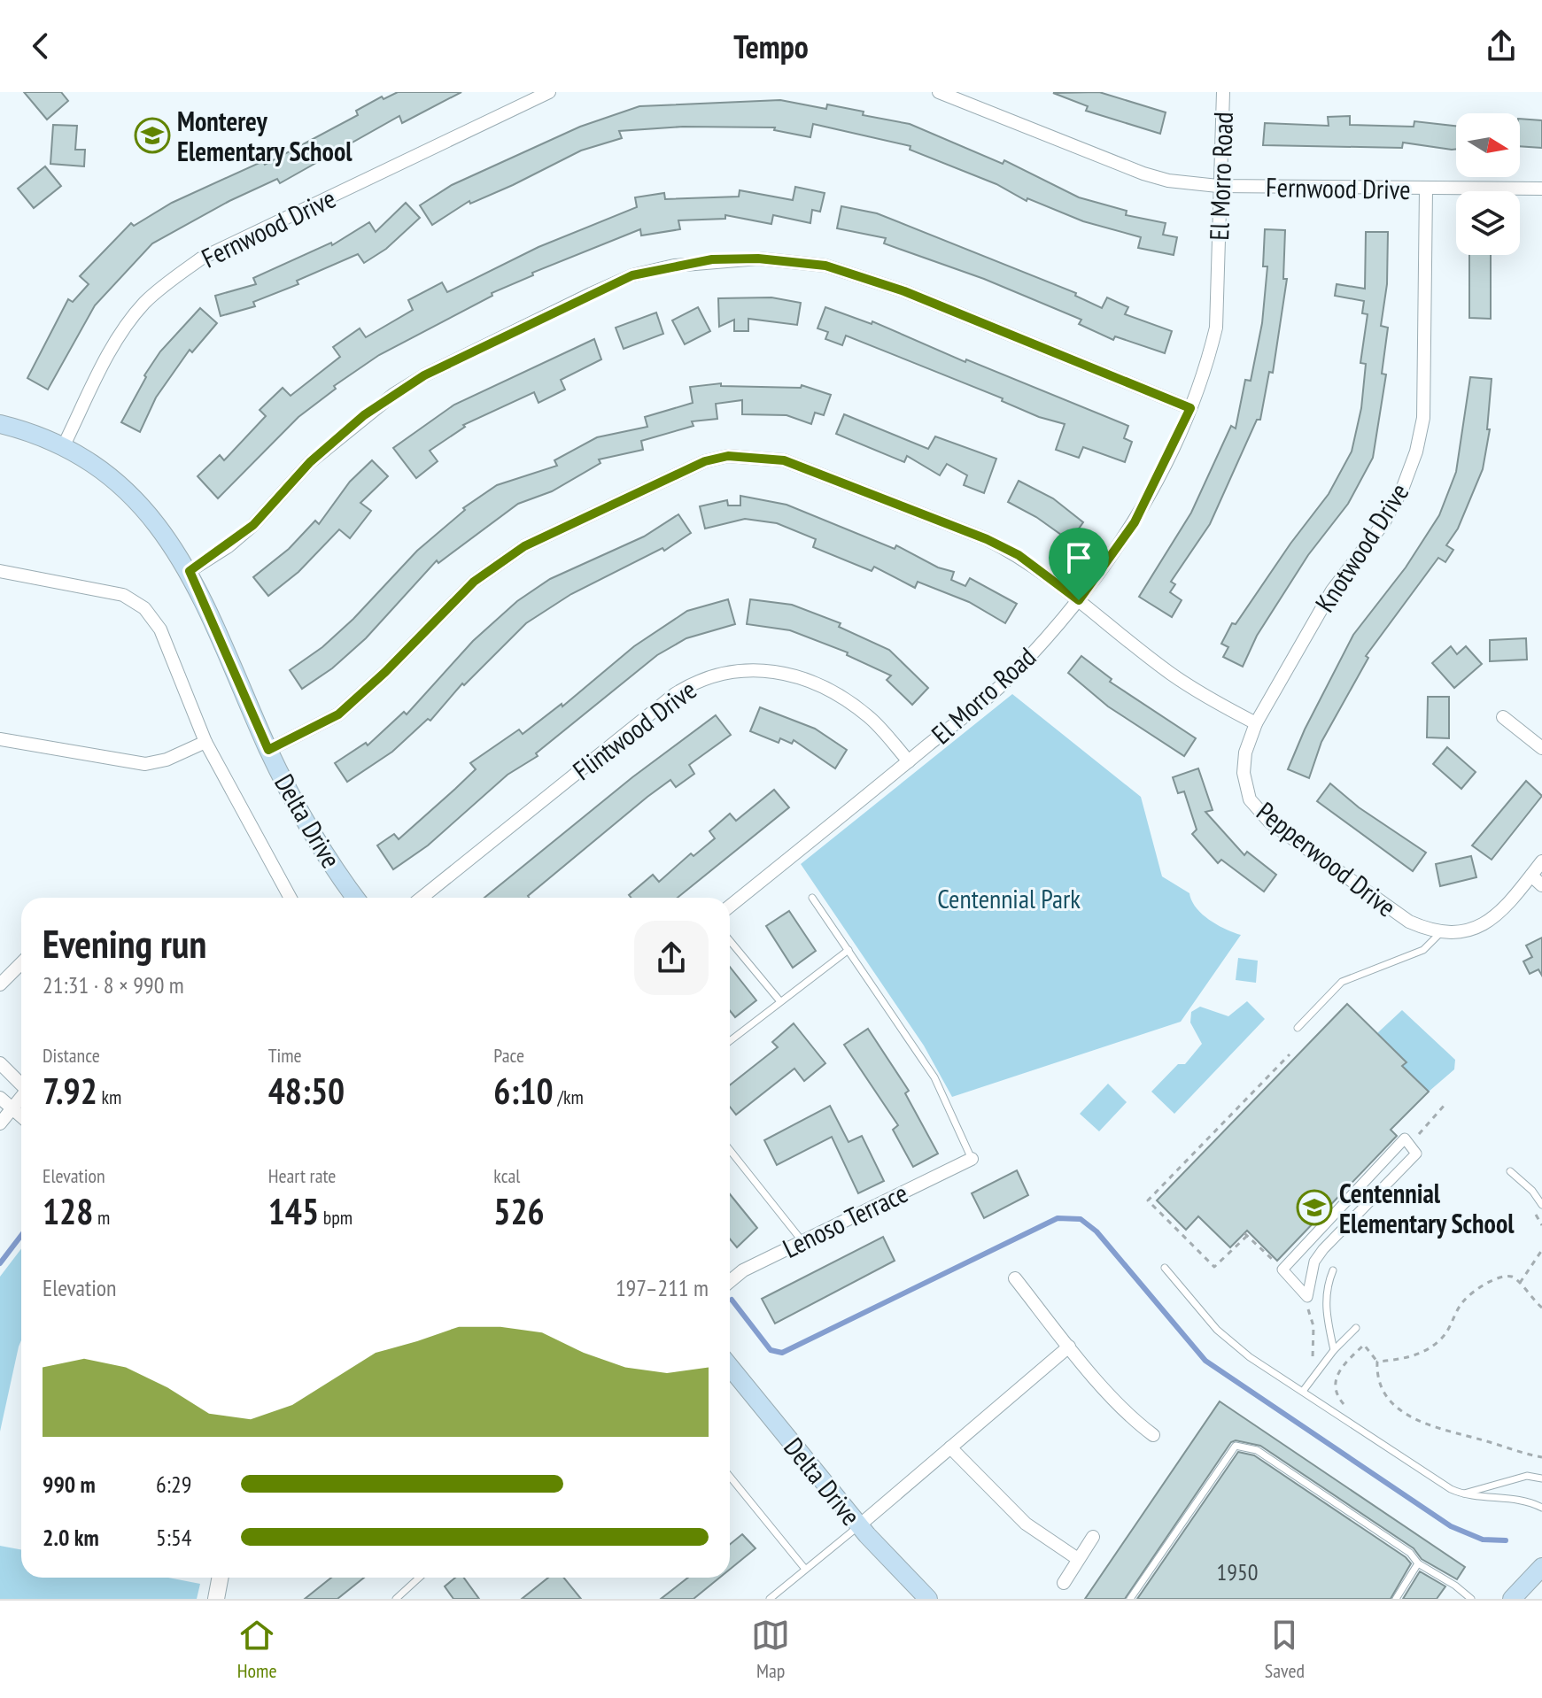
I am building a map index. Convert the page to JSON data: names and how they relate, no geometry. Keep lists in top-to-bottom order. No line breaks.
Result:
{"streets":{"main road":["Delta Drive"],"street":["El Morro Road","Fernwood Drive","Knotwood Drive","Flintwood Drive","Pepperwood Drive","Lenoso Terrace"]},"crossings":[["El Morro Road","Fernwood Drive"],["El Morro Road","Flintwood Drive"],["Fernwood Drive","Knotwood Drive"],["Fernwood Drive","Delta Drive"],["Knotwood Drive","Pepperwood Drive"]],"parks":["Centennial Park"],"places":{"school or university":["Monterey Elementary School","Centennial Elementary School"]},"house_numbers":["1950"],"north":"right","page":{"header":"Tempo","heading":["Evening run","21:31 · 8 × 990 m"],"stats":[["Distance","7.92 km"],["Time","48:50"],["Pace","6:10 /km"],["Elevation","128 m"],["Heart rate","145 bpm"],["kcal","526"]],"chart":["Elevation","197–211 m"],"list":[{"name":"990 m","note":"6:29"},{"name":"2.0 km","note":"5:54"}],"tabs":["Home","Map","Saved"]}}
